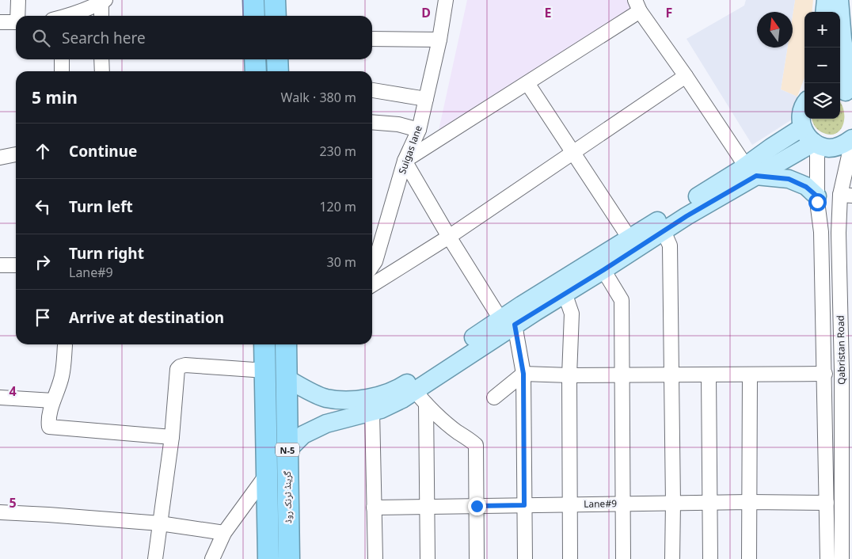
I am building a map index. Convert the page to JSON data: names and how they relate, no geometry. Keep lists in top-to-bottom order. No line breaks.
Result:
{"streets":{"highway":["N-5","گرینڈ ٹرنک روڈ"],"street":["Suigas lane","Qabristan Road","Lane#9"]},"crossings":[["Qabristan Road","Lane#9"]],"north":"top","page":{"map_buttons":["+","−"],"search":"Search here","heading":["5 min","Walk · 380 m"],"list":[["Continue","230 m"],["Turn left","120 m"],["Turn right","Lane#9","30 m"],"Arrive at destination"]},"grid":{"columns":["D","E","F"],"rows":["4","5"]}}
